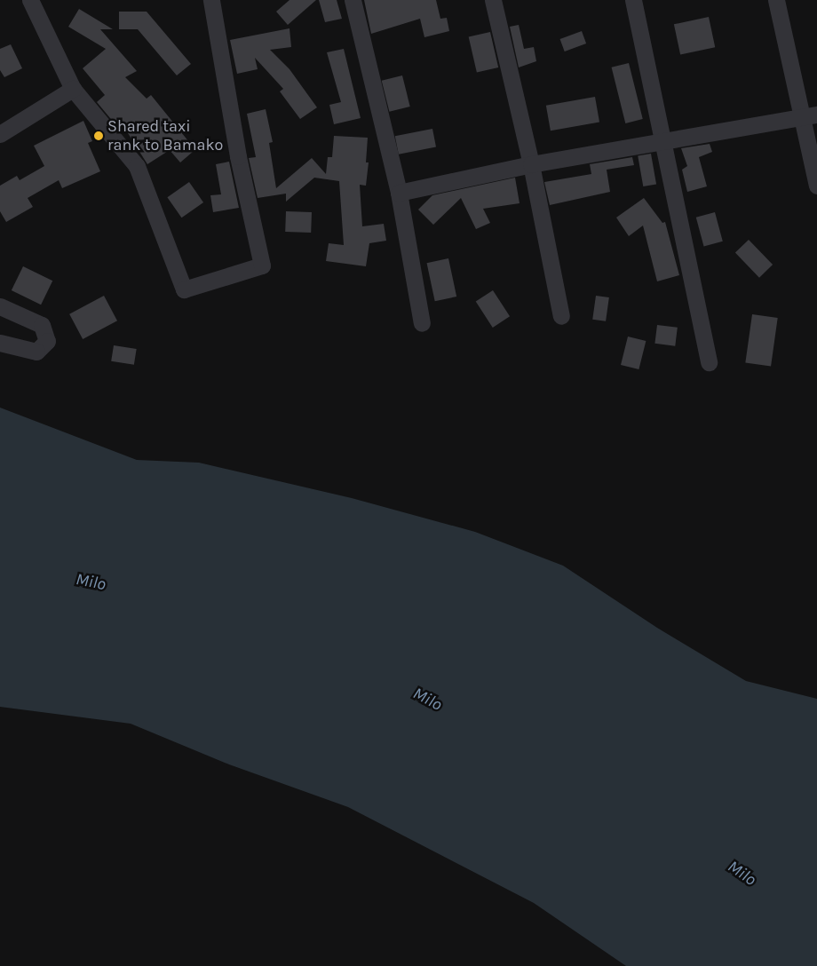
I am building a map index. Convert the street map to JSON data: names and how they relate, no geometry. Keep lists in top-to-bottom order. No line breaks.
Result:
{"water":["Milo"],"places":["Shared taxi rank to Bamako"]}
